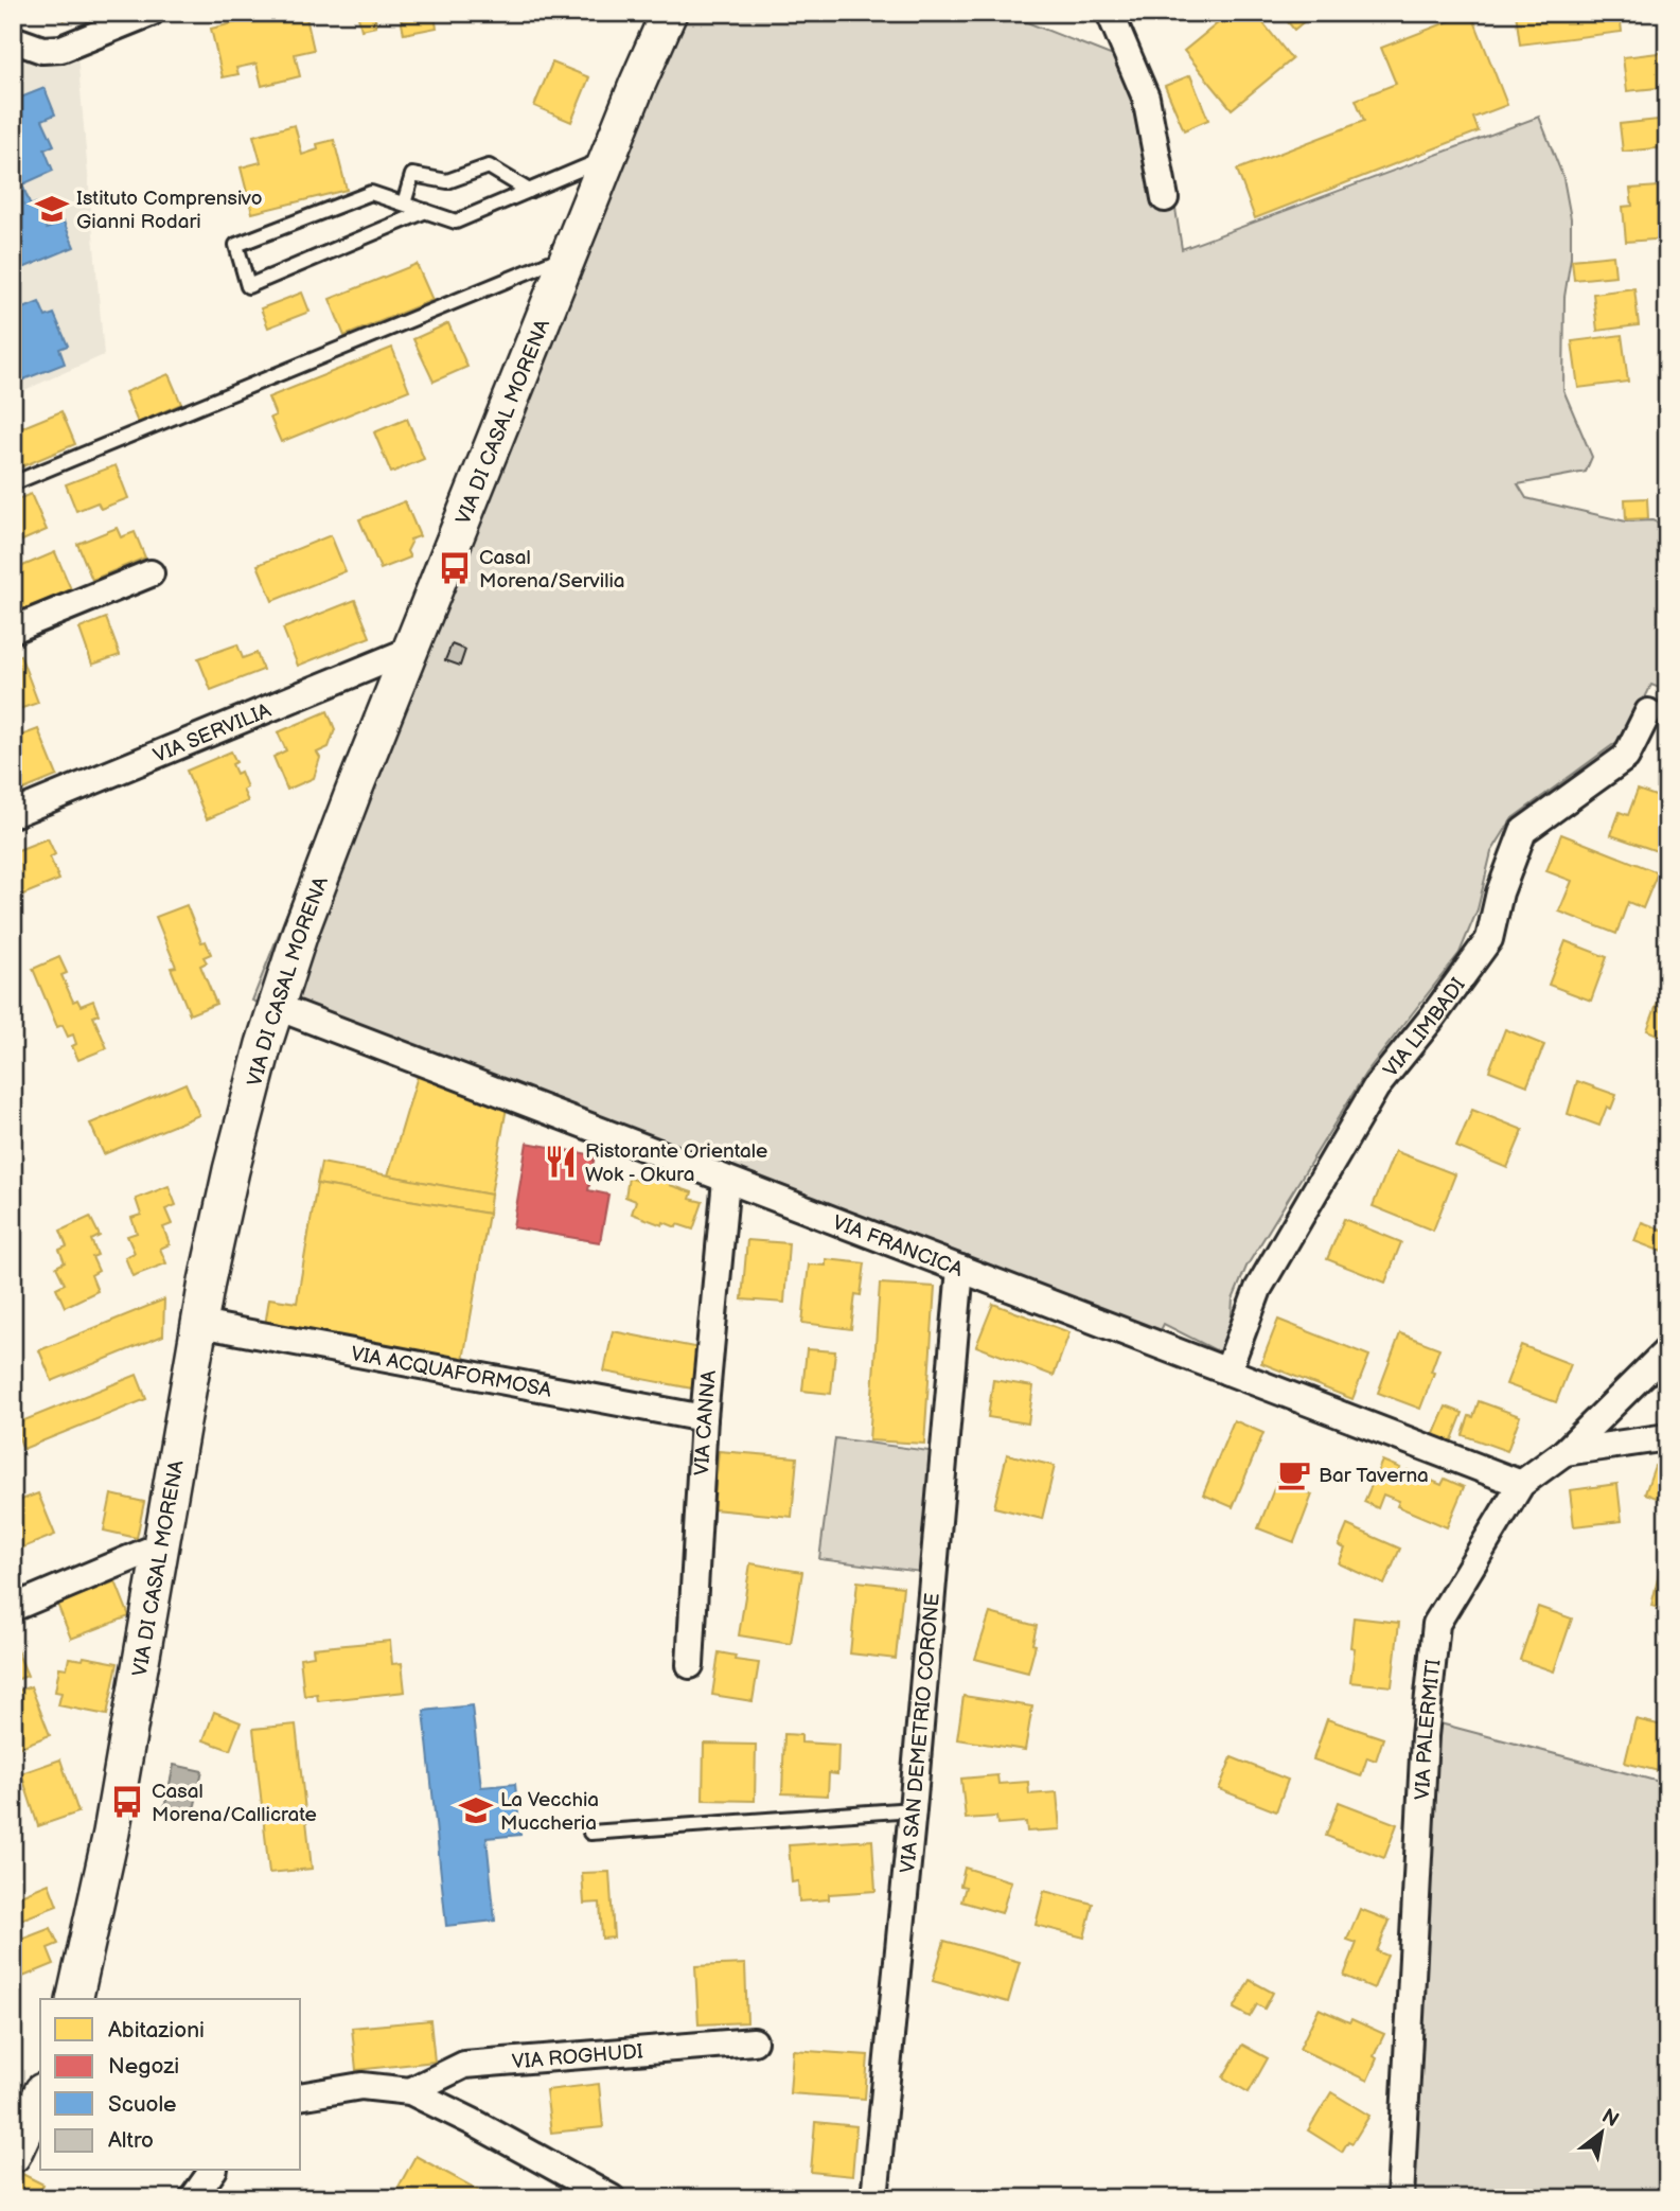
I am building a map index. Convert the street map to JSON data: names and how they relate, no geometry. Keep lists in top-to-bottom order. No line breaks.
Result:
{"streets":{"main road":["VIA DI CASAL MORENA"],"street":["VIA SERVILIA","VIA LIMBADI","VIA FRANCICA","VIA ACQUAFORMOSA","VIA CANNA","VIA PALERMITI","VIA SAN DEMETRIO CORONE","VIA ROGHUDI"]},"crossings":[["VIA DI CASAL MORENA","VIA SERVILIA"],["VIA DI CASAL MORENA","VIA FRANCICA"],["VIA DI CASAL MORENA","VIA ACQUAFORMOSA"],["VIA LIMBADI","VIA FRANCICA"],["VIA FRANCICA","VIA CANNA"],["VIA FRANCICA","VIA PALERMITI"],["VIA FRANCICA","VIA SAN DEMETRIO CORONE"],["VIA ACQUAFORMOSA","VIA CANNA"]],"places":{"school or university":["Istituto Comprensivo Gianni Rodari","La Vecchia Muccheria"],"bus stop":["Casal Morena/Servilia","Casal Morena/Callicrate"],"restaurant":["Ristorante Orientale Wok - Okura"],"cafe":["Bar Taverna"]},"legend":["Abitazioni","Negozi","Scuole","Altro"],"north":"top right"}
